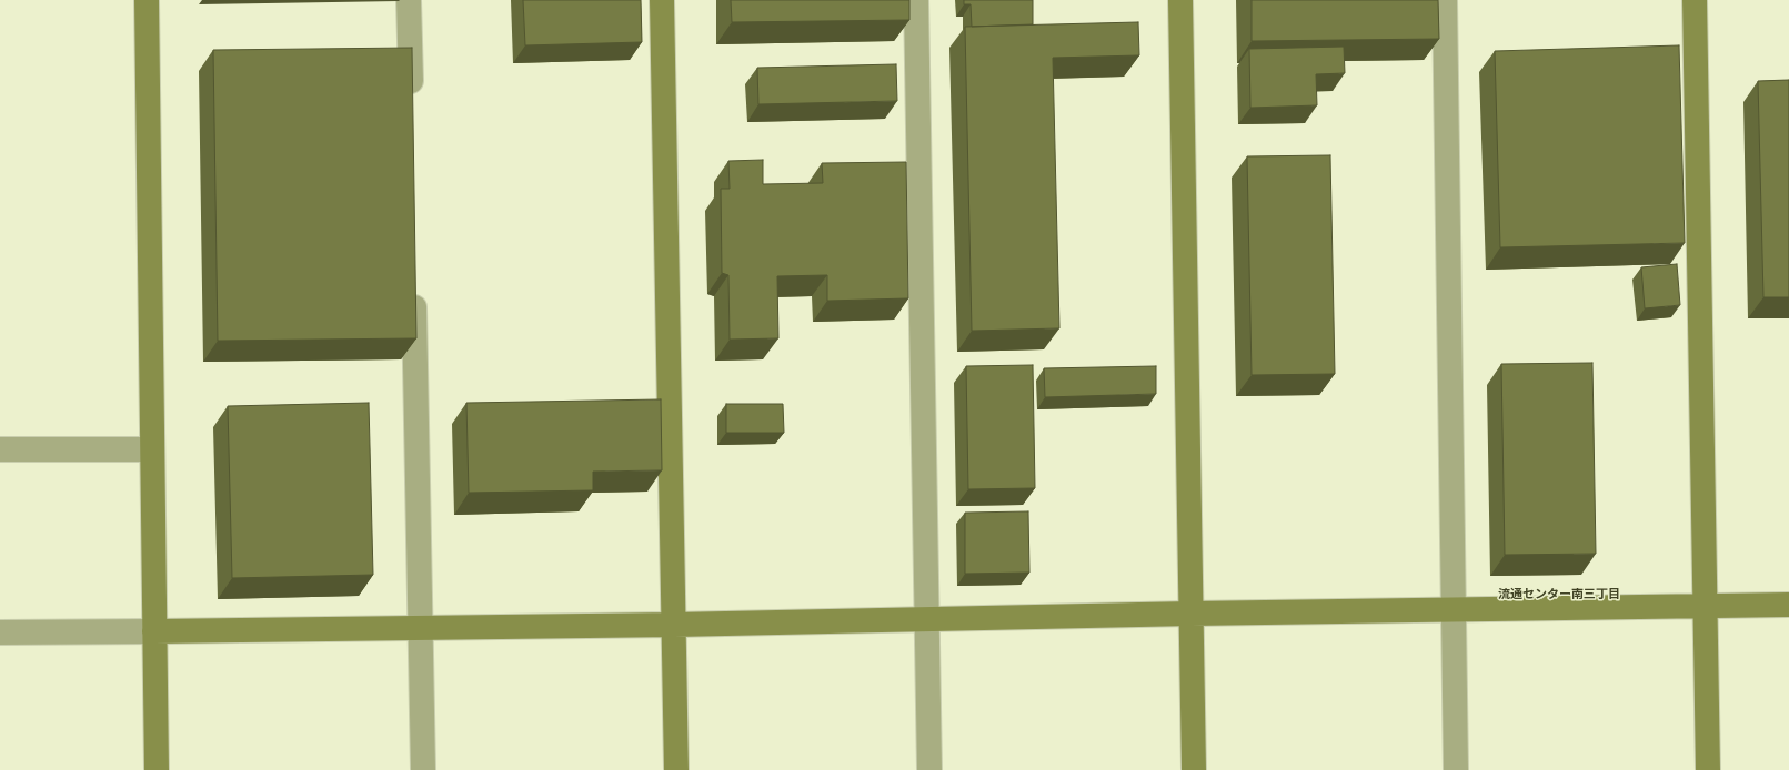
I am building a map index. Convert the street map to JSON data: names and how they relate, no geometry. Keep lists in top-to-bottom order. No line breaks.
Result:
{"districts":["流通センター南三丁目"]}
